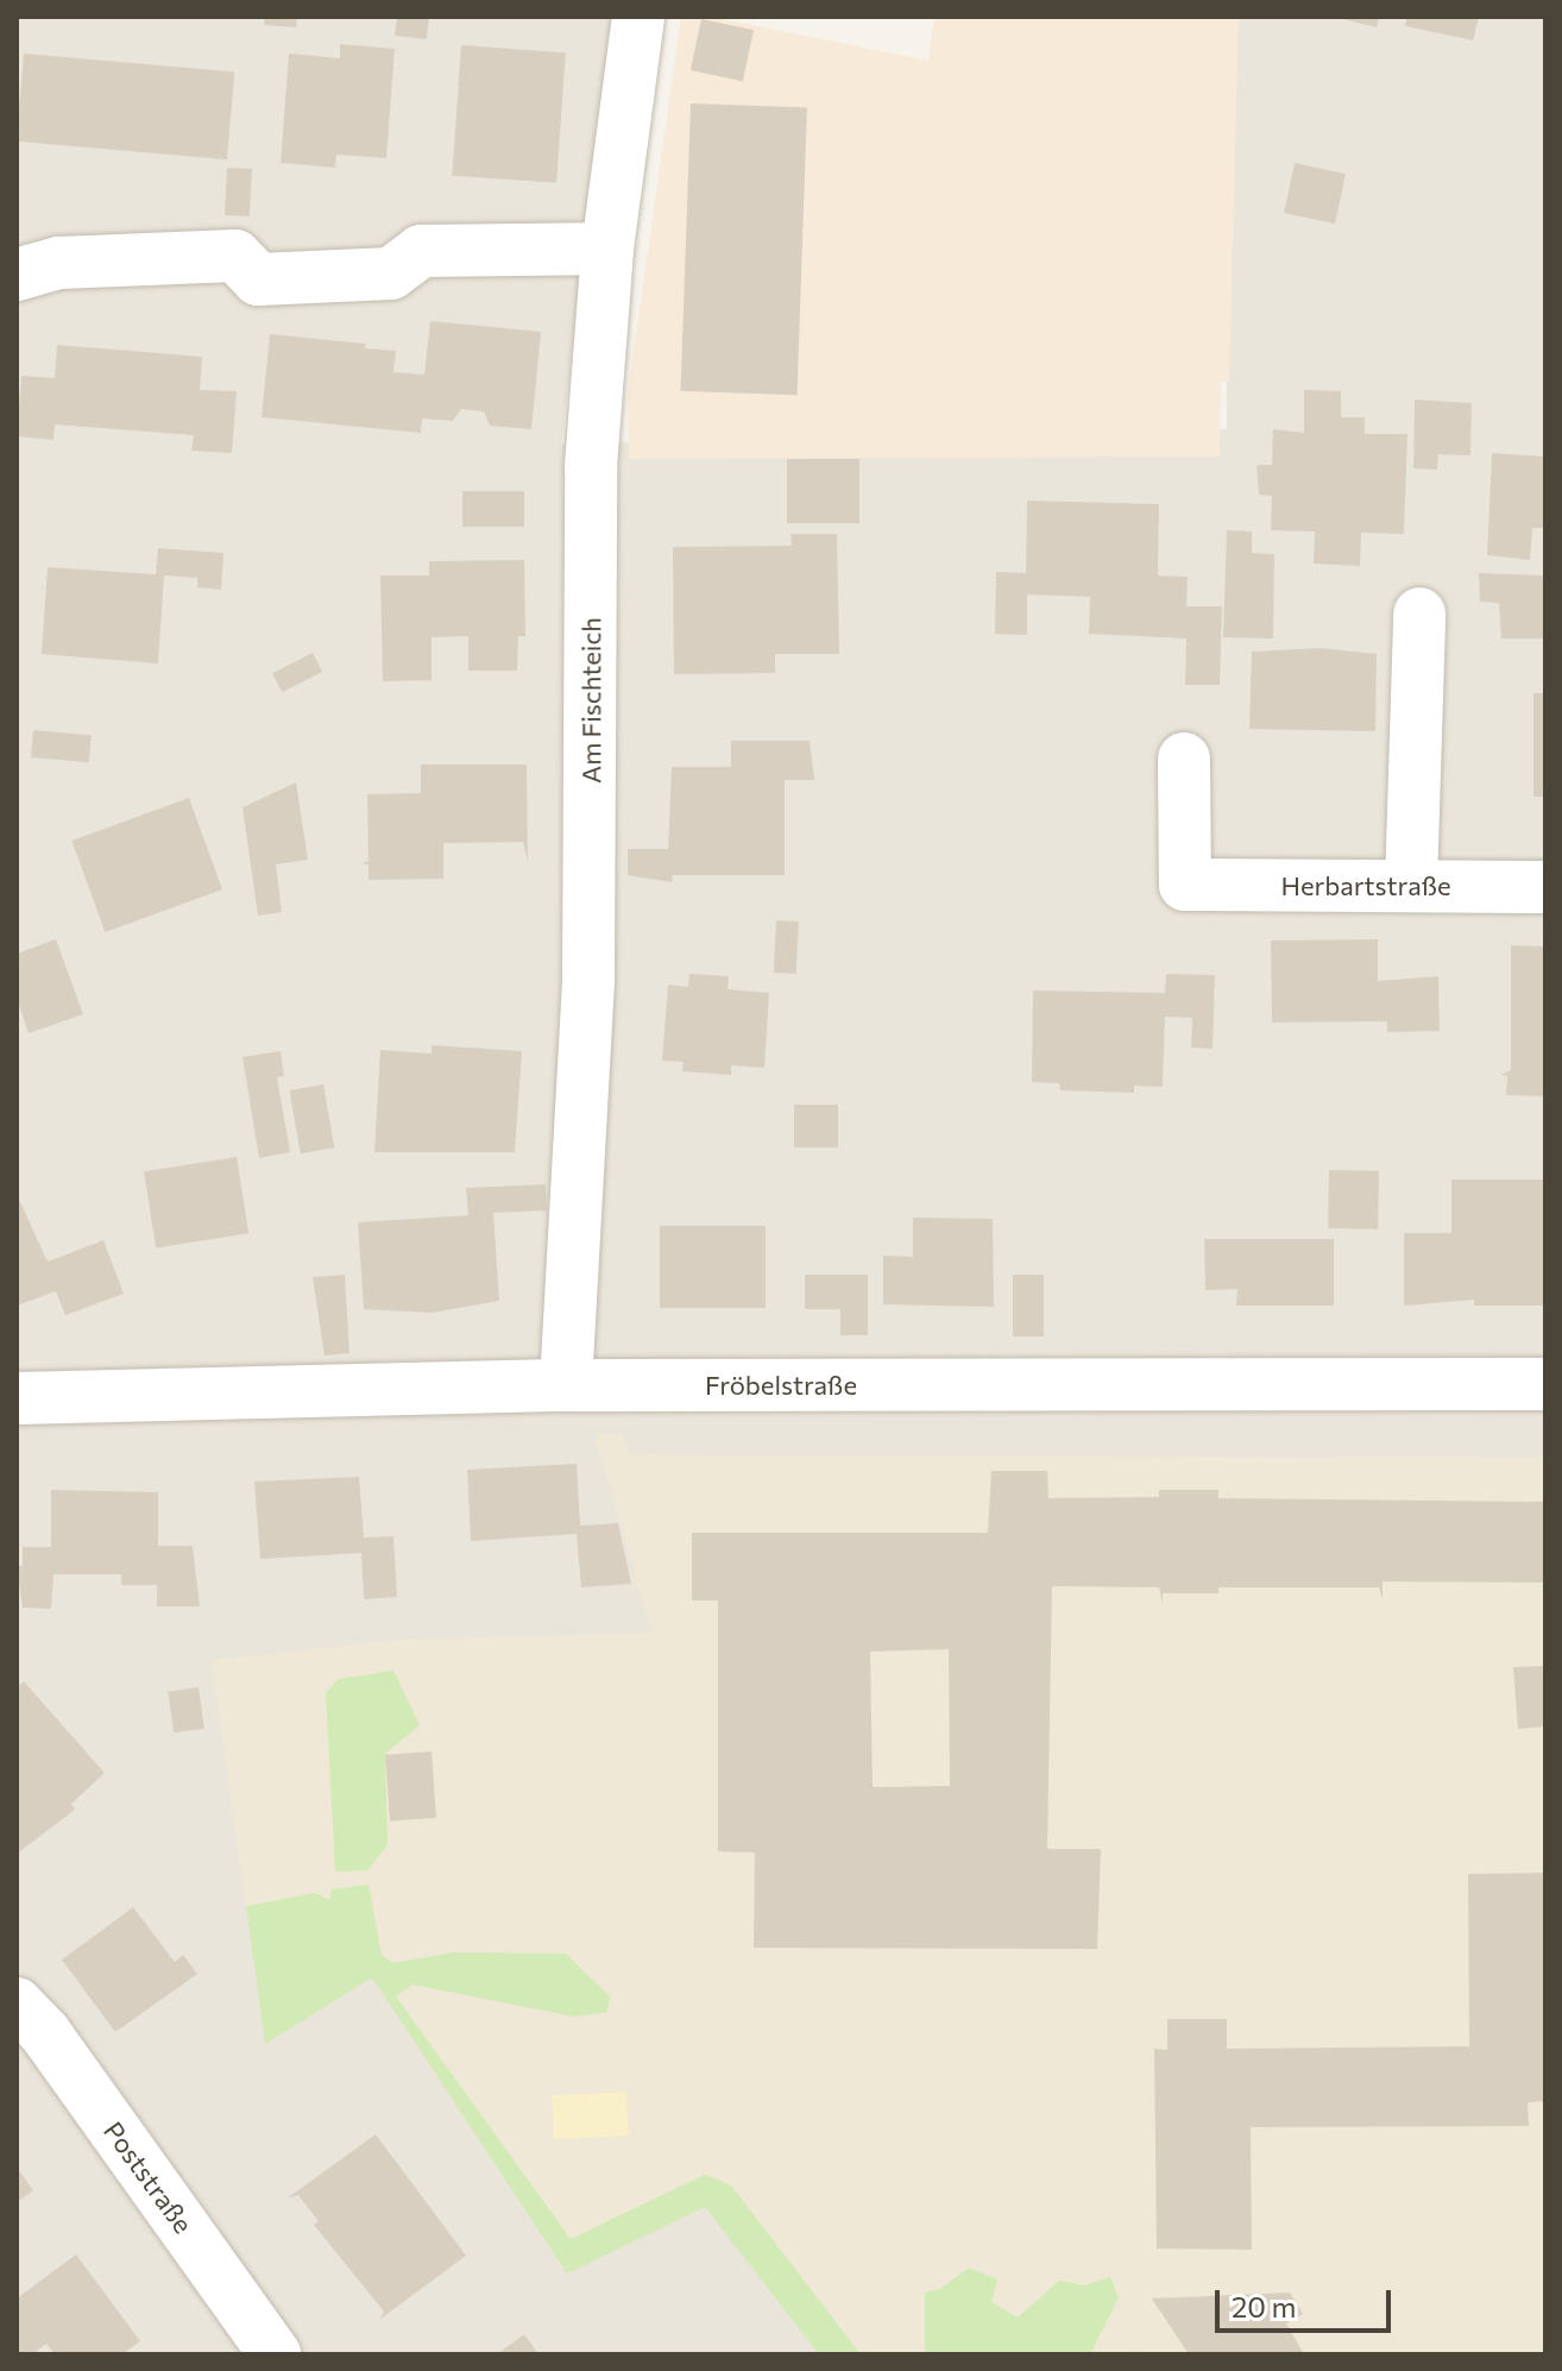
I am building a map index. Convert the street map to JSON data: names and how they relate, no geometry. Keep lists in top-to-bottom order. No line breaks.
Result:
{"streets":{"street":["Am Fischteich","Herbartstraße","Fröbelstraße","Poststraße"]},"crossings":[["Am Fischteich","Fröbelstraße"]],"scale_bar":"20 m"}
